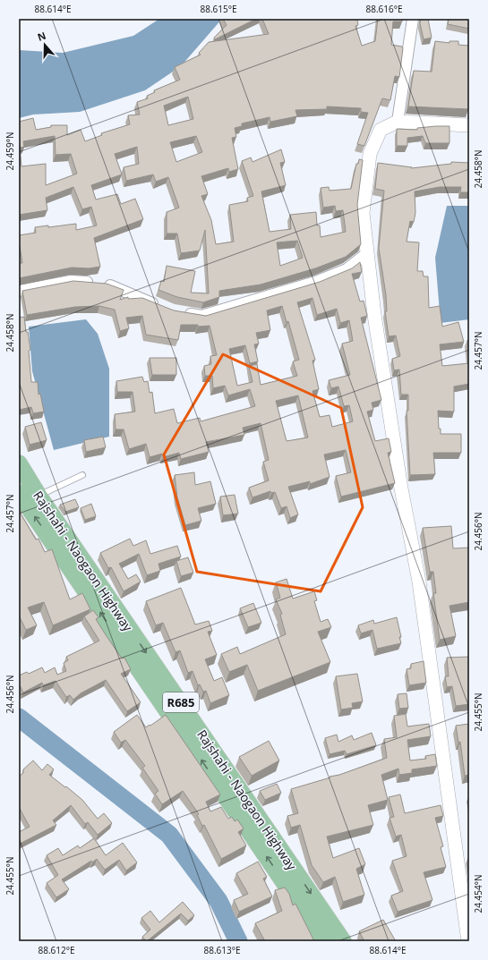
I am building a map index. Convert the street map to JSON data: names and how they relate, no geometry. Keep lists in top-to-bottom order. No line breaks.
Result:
{"streets":{"main road":["Rajshahi - Naogaon Highway","R685"]},"north":"top","coordinates":["88.614°E","88.615°E","88.616°E","24.459°N","24.458°N","24.457°N","24.456°N","24.455°N","24.454°N","88.612°E","88.613°E"]}
